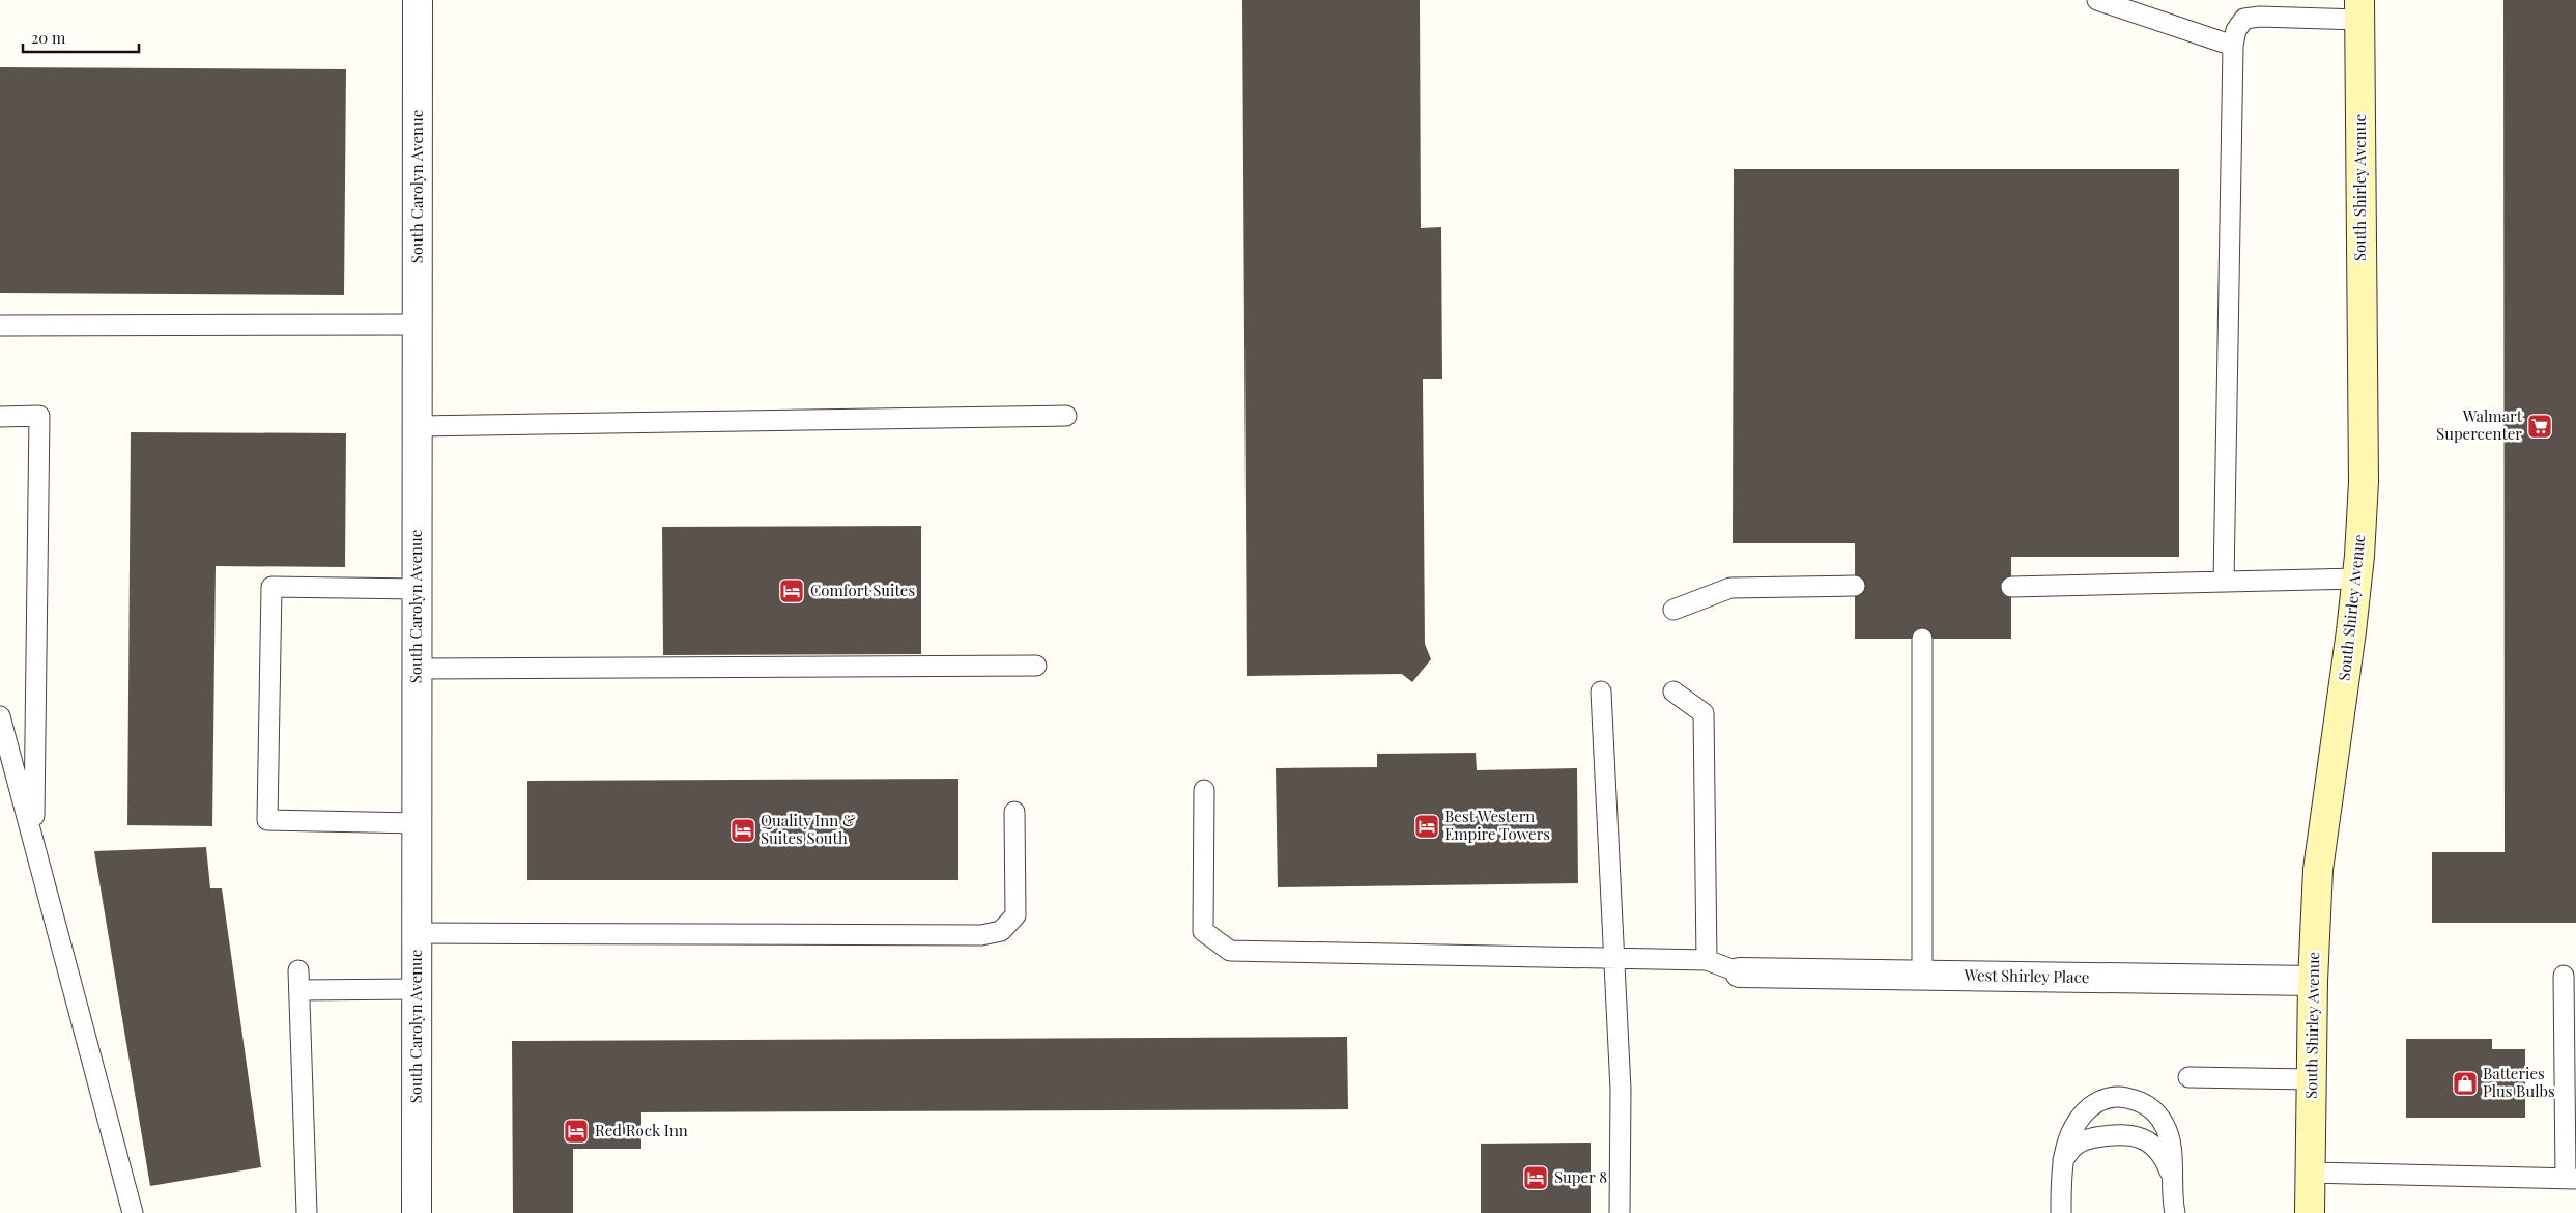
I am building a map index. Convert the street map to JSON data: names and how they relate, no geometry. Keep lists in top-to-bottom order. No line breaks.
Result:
{"streets":{"street":["South Carolyn Avenue","South Shirley Avenue","West Shirley Place"]},"crossings":[["South Shirley Avenue","West Shirley Place"]],"places":{"supermarket":["Walmart Supercenter"],"hotel":["Comfort Suites","Best Western Empire Towers","Quality Inn & Suites South","Red Rock Inn","Super 8"],"shop":["Batteries Plus Bulbs"]},"scale_bar":"20 m"}
